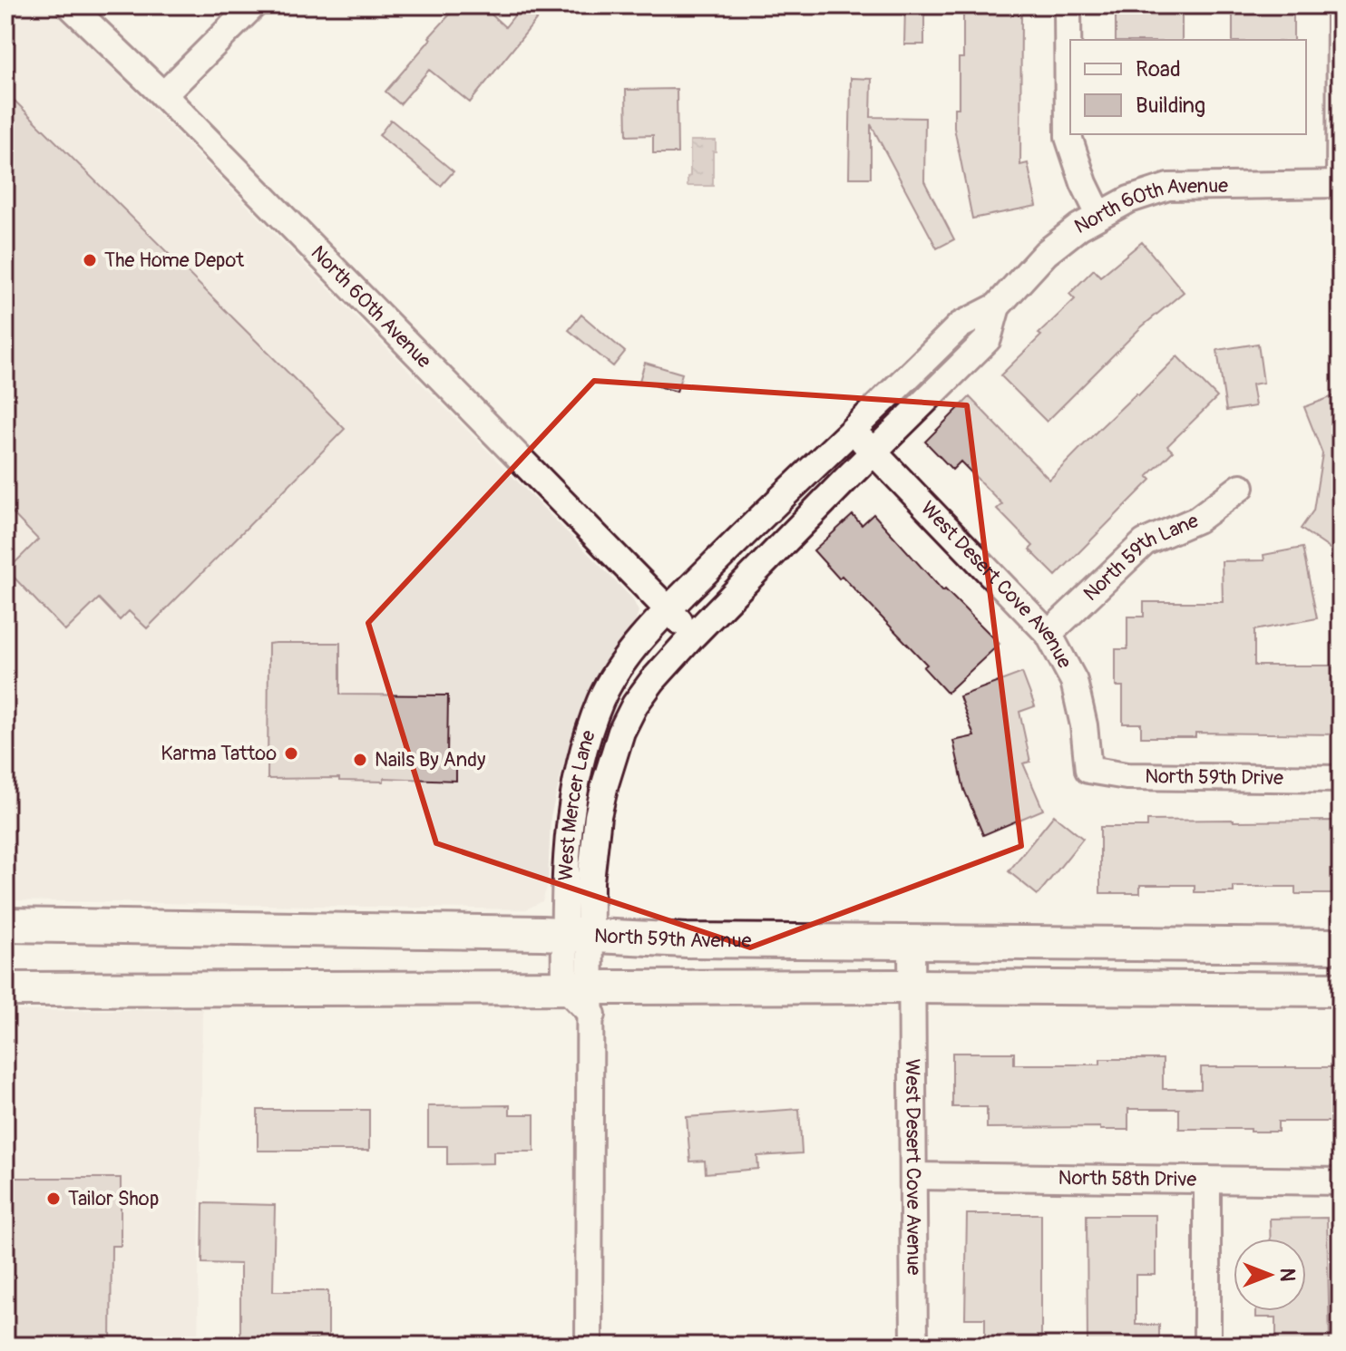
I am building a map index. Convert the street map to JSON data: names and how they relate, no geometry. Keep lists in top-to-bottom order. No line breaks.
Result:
{"streets":{"main road":["North 59th Avenue"],"street":["North 60th Avenue","North 59th Lane","West Desert Cove Avenue","North 59th Drive","West Mercer Lane","North 58th Drive"]},"crossings":[["North 60th Avenue","West Desert Cove Avenue"],["North 60th Avenue","West Mercer Lane"],["North 59th Lane","West Desert Cove Avenue"],["West Desert Cove Avenue","North 59th Drive"],["West Desert Cove Avenue","North 59th Avenue"],["West Desert Cove Avenue","North 58th Drive"],["West Mercer Lane","North 59th Avenue"]],"places":["The Home Depot","Karma Tattoo","Nails By Andy","Tailor Shop"],"legend":["Road","Building"],"north":"right"}
